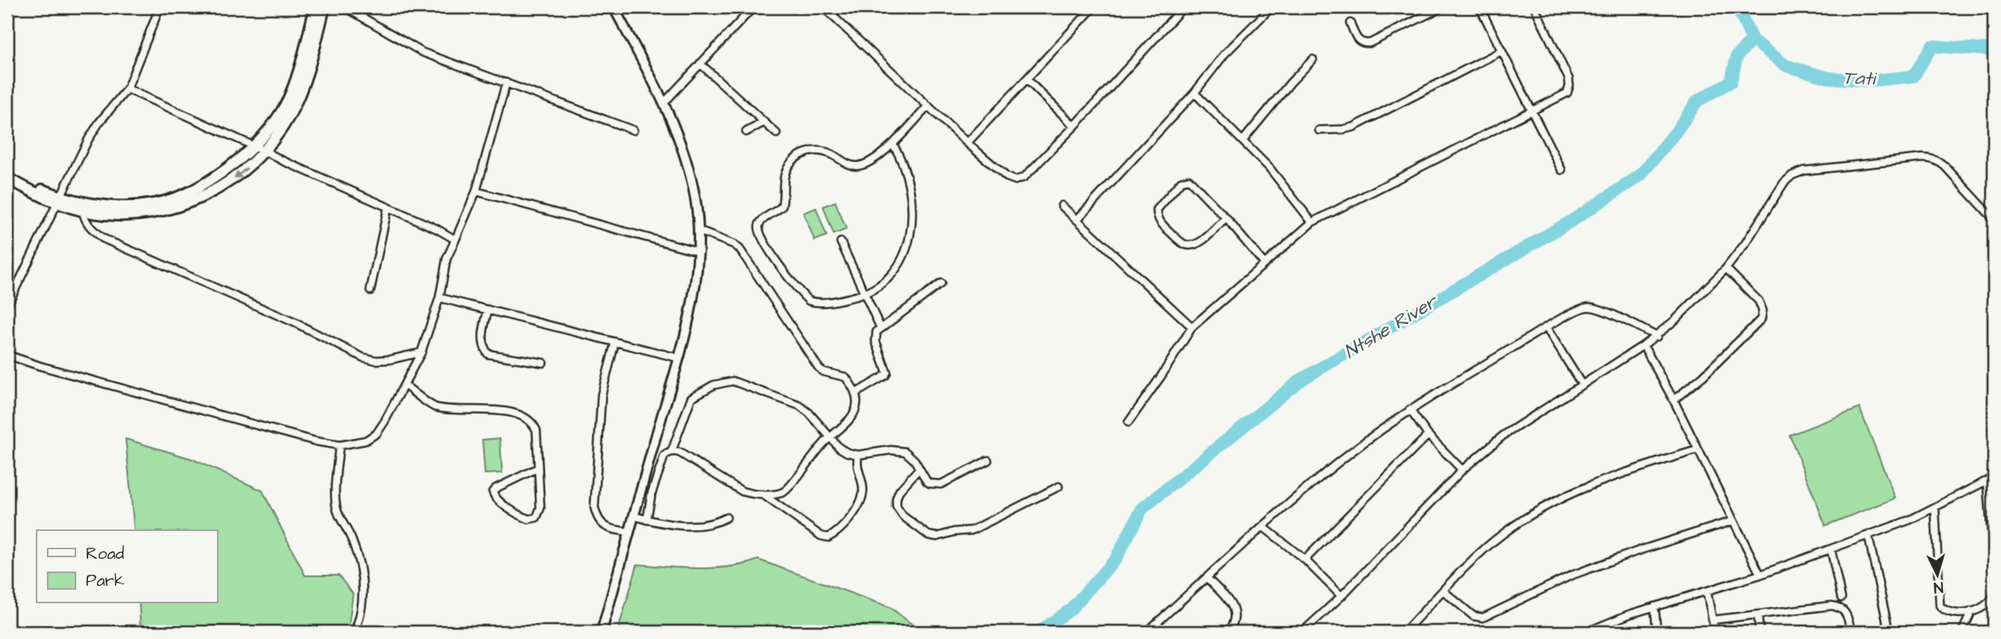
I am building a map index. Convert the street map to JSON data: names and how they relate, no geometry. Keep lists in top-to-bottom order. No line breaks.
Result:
{"water":["Tati","Ntshe River"],"legend":["Road","Park"],"north":"bottom"}
